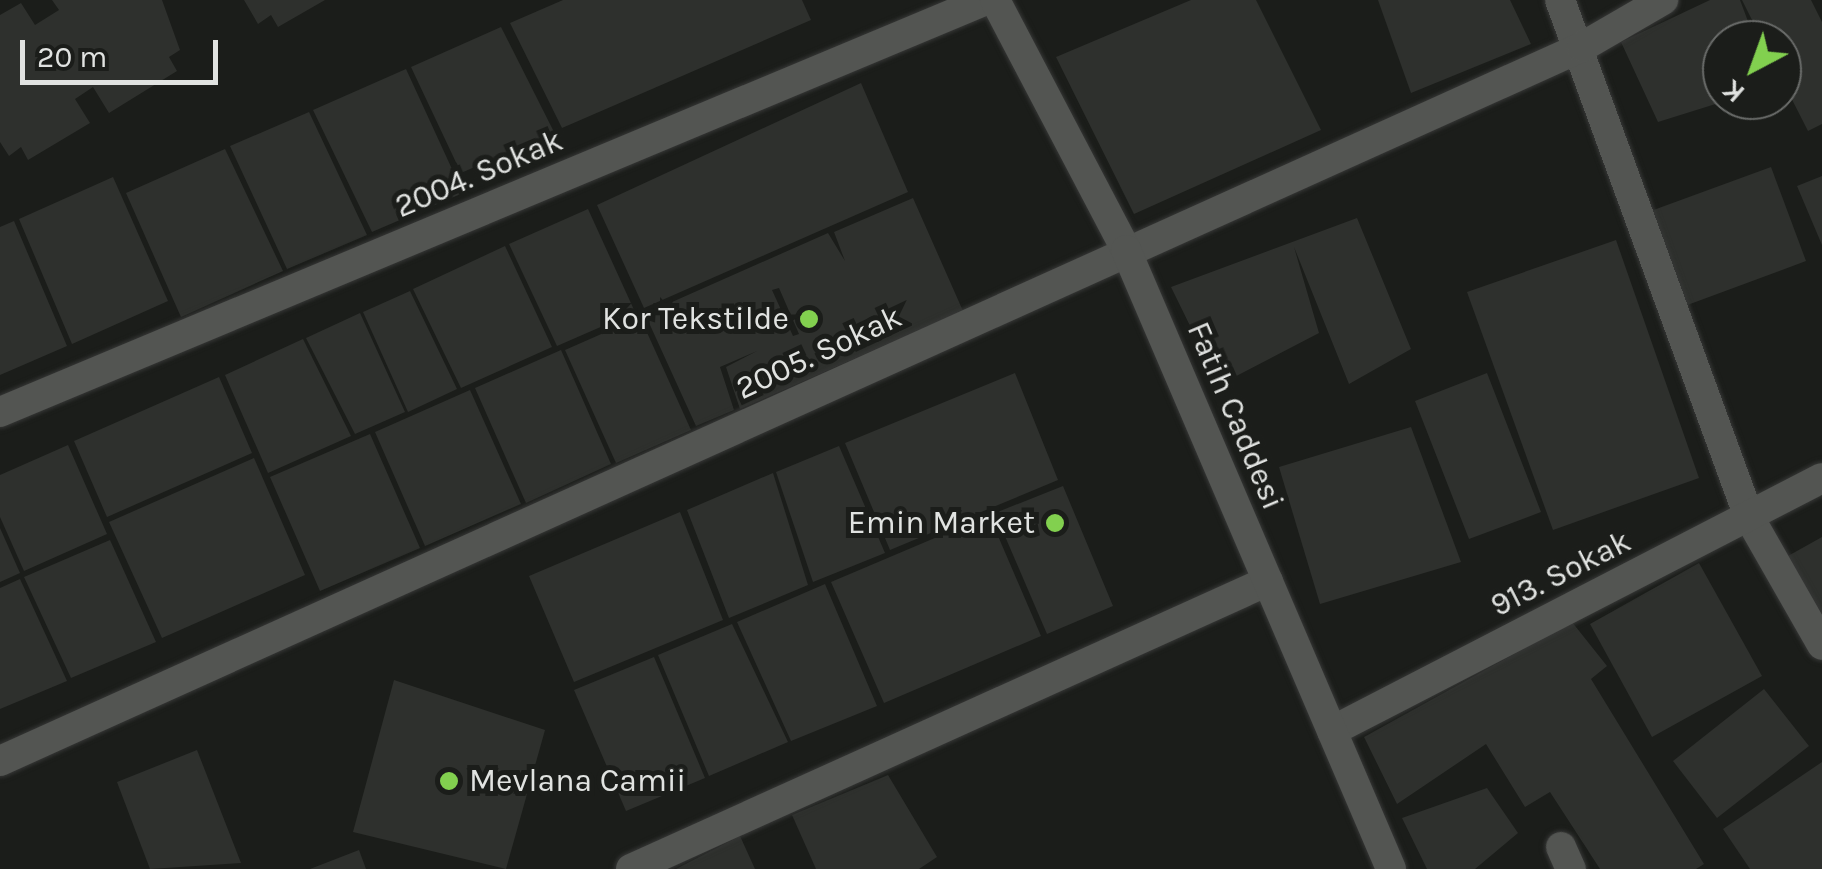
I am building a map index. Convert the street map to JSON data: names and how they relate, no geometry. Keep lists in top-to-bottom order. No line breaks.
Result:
{"streets":{"street":["2004. Sokak","2005. Sokak","Fatih Caddesi","913. Sokak"]},"crossings":[["2005. Sokak","Fatih Caddesi"],["Fatih Caddesi","913. Sokak"]],"places":["Kor Tekstilde","Emin Market","Mevlana Camii"],"scale_bar":"20 m","north":"bottom left"}
